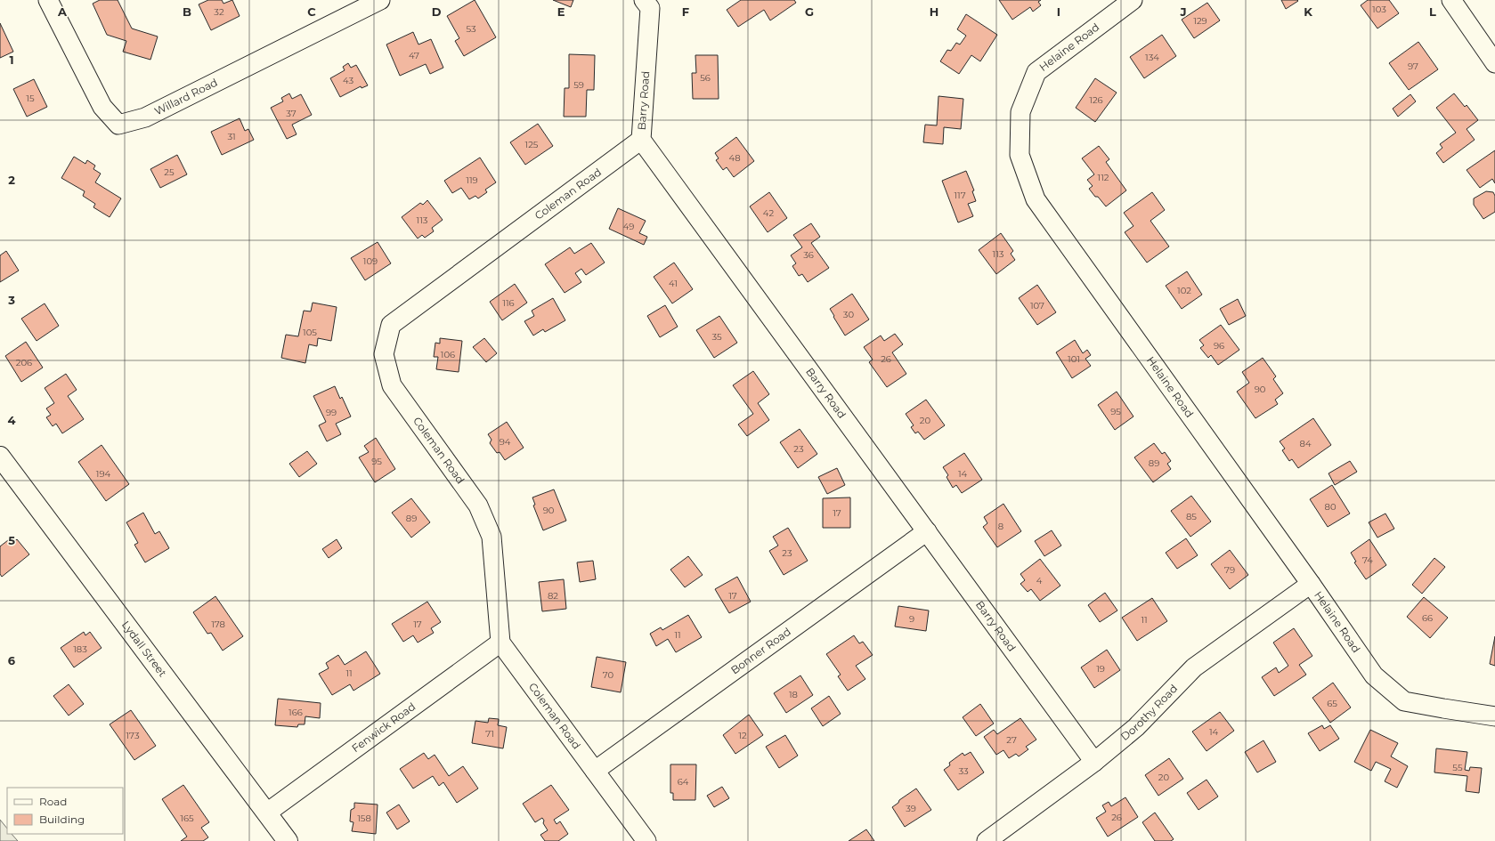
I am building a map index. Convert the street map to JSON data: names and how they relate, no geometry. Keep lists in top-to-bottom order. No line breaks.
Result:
{"streets":{"street":["Helaine Road","Willard Road","Barry Road","Coleman Road","Lydall Street","Bonner Road","Dorothy Road","Fenwick Road"]},"crossings":[["Helaine Road","Dorothy Road"],["Barry Road","Coleman Road"],["Barry Road","Bonner Road"],["Barry Road","Dorothy Road"],["Coleman Road","Bonner Road"],["Coleman Road","Fenwick Road"],["Lydall Street","Fenwick Road"]],"house_numbers":["103","32","129","53","47","134","97","56","43","59","15","126","37","31","125","48","25","112","119","117","42","113","49","113","36","109","41","102","116","107","30","105","35","96","106","26","101","206","90","95","99","20","94","84","23","95","89","194","14","80","90","17","85","89","8","23","74","79","4","82","17","66","9","11","178","17","11","183","19","11","70","18","65","166","14","71","173","12","27","55","33","20","64","39","26","165","158"],"legend":["Road","Building"],"grid":{"columns":["A","B","C","D","E","F","G","H","I","J","K","L"],"rows":["1","2","3","4","5","6"]}}
